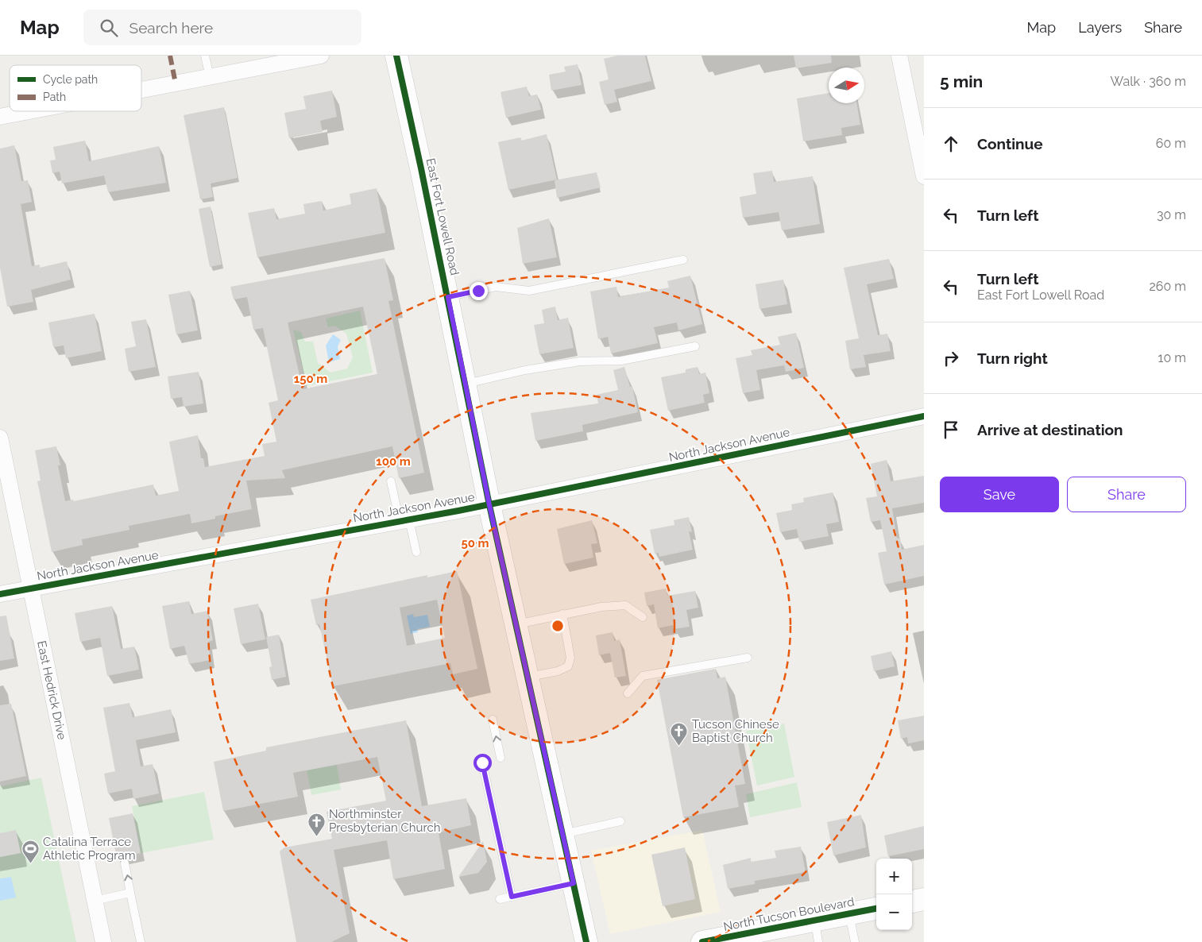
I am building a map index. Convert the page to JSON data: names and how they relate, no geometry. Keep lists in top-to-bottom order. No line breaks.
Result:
{"streets":{"main road":["East Fort Lowell Road","North Tucson Boulevard"],"street":["North Jackson Avenue","East Hedrick Drive"]},"crossings":[["East Fort Lowell Road","North Jackson Avenue"],["North Jackson Avenue","East Hedrick Drive"]],"places":{"church":["Tucson Chinese Baptist Church","Northminster Presbyterian Church"],"sports":["Catalina Terrace Athletic Program"]},"legend":["Cycle path","Path"],"north":"right","page":{"header":"Map","search":"Search here","nav":["Map","Layers","Share"],"heading":["5 min","Walk · 360 m"],"list":[["Continue","60 m"],["Turn left","30 m"],["Turn left","East Fort Lowell Road","260 m"],["Turn right","10 m"],"Arrive at destination"],"buttons":["Save","Share"],"map_buttons":["+","−"]},"rings":["150 m","100 m","50 m"]}
